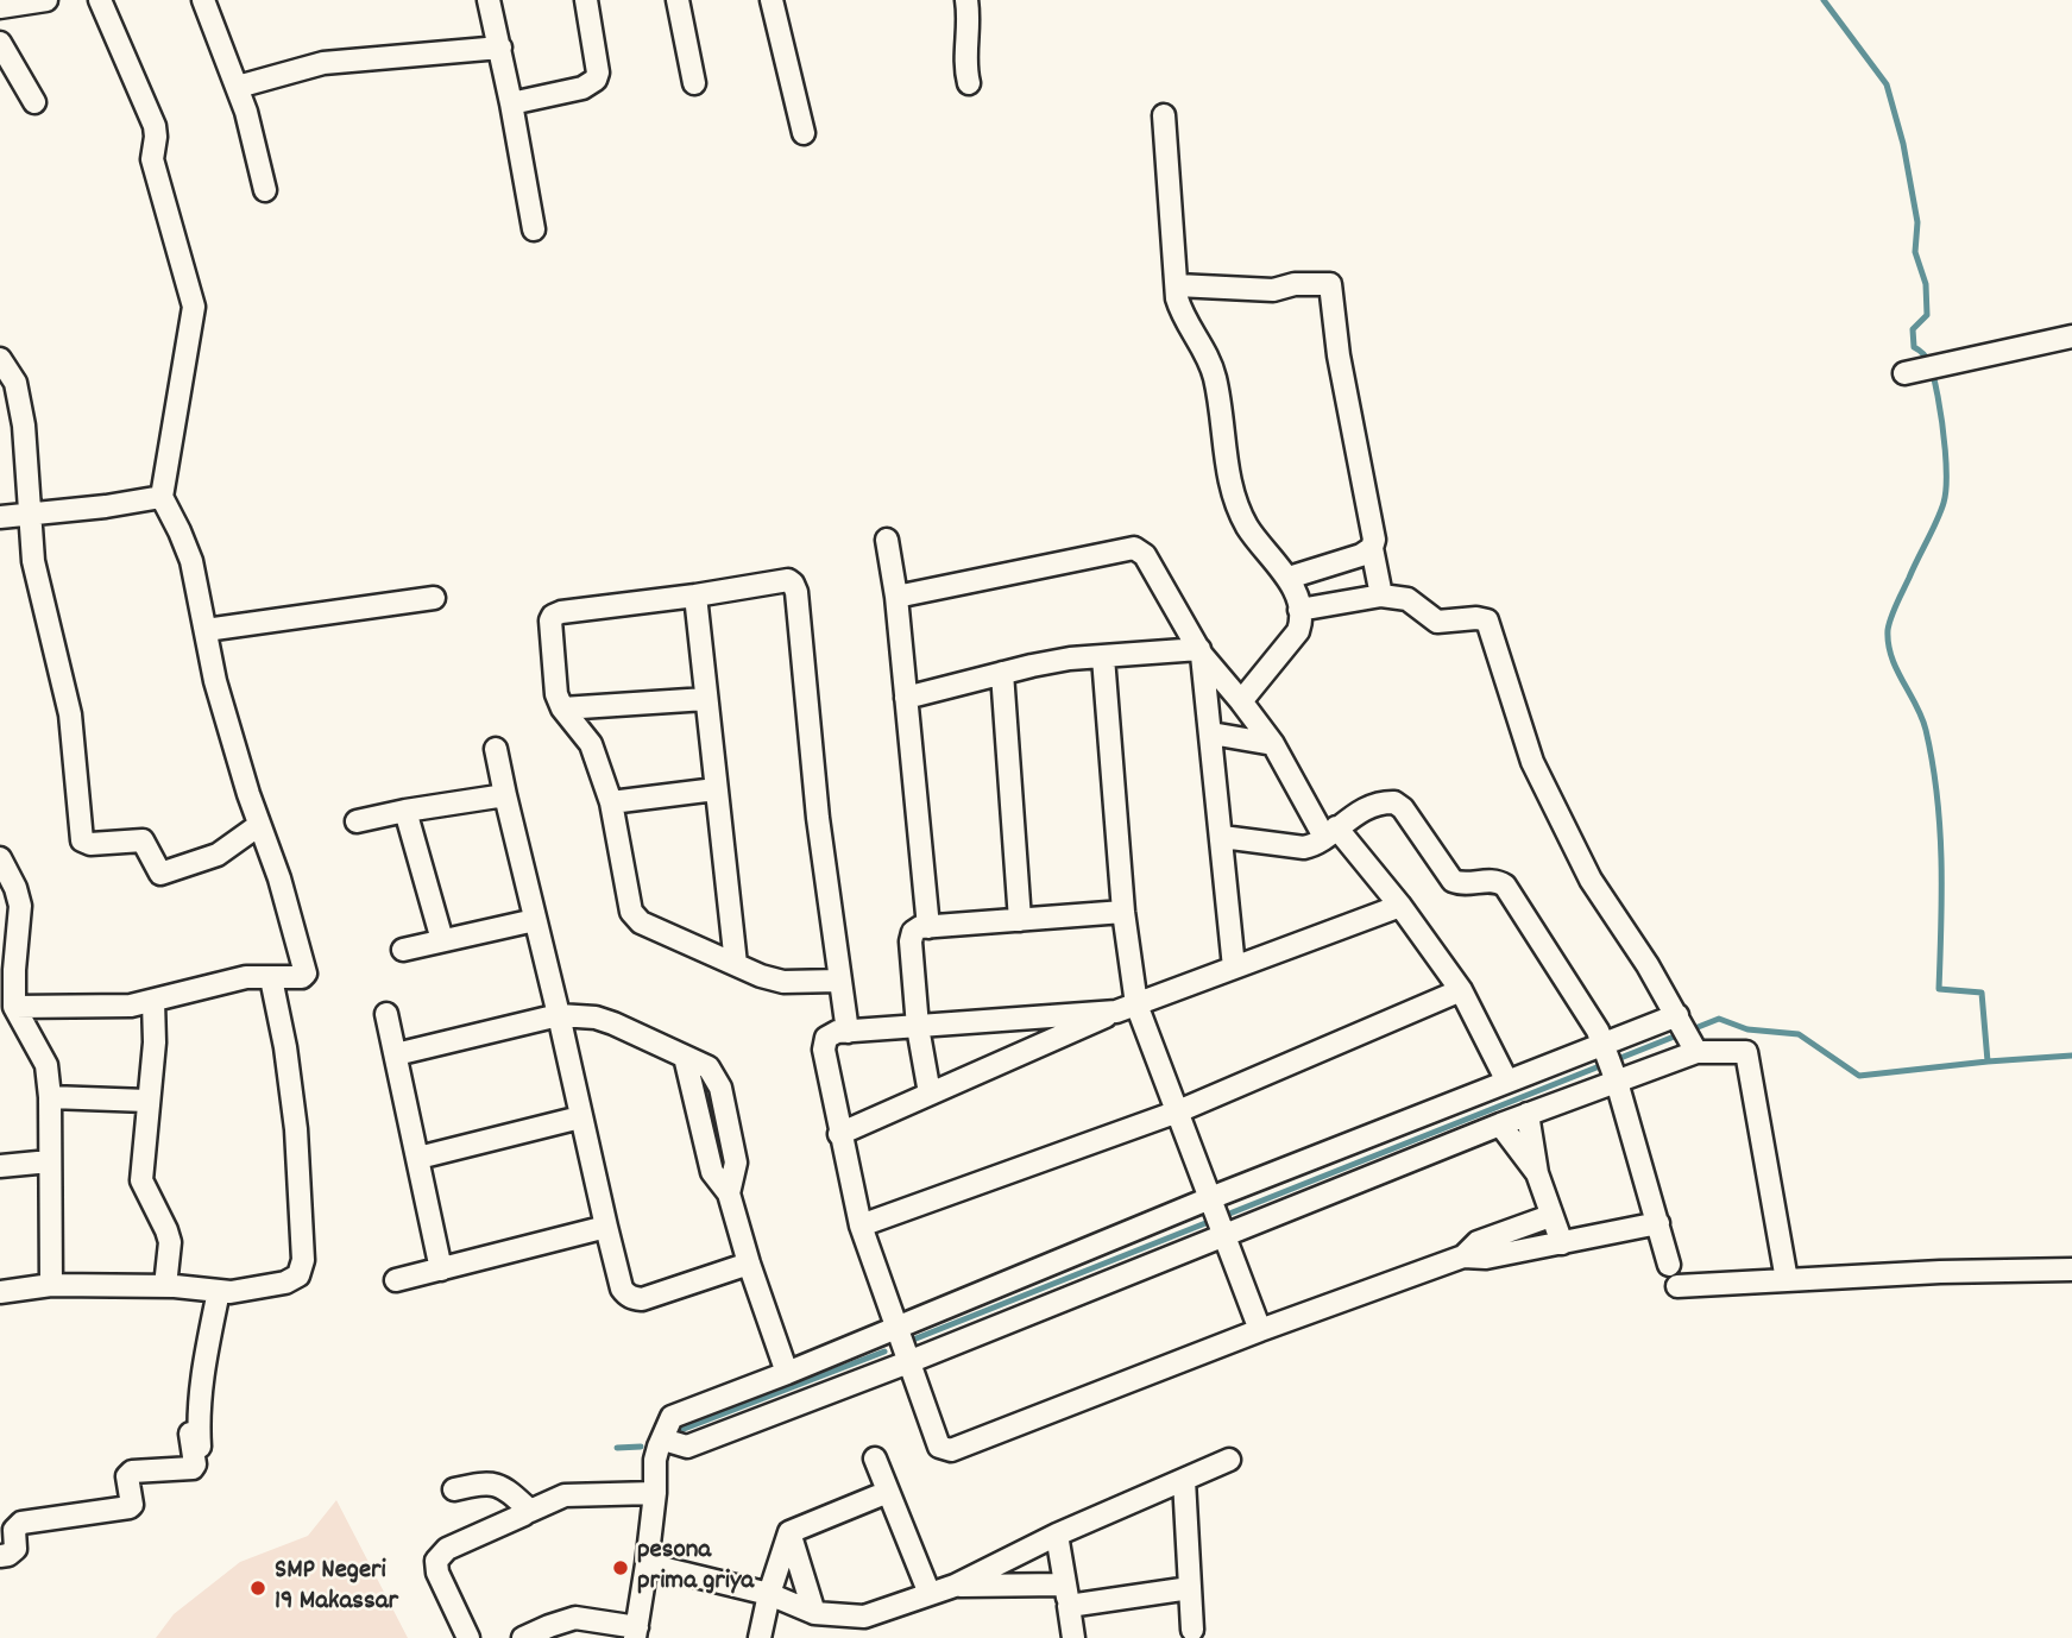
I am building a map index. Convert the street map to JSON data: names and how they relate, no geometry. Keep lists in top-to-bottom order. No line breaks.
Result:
{"places":["pesona prima griya","SMP Negeri 19 Makassar"]}
